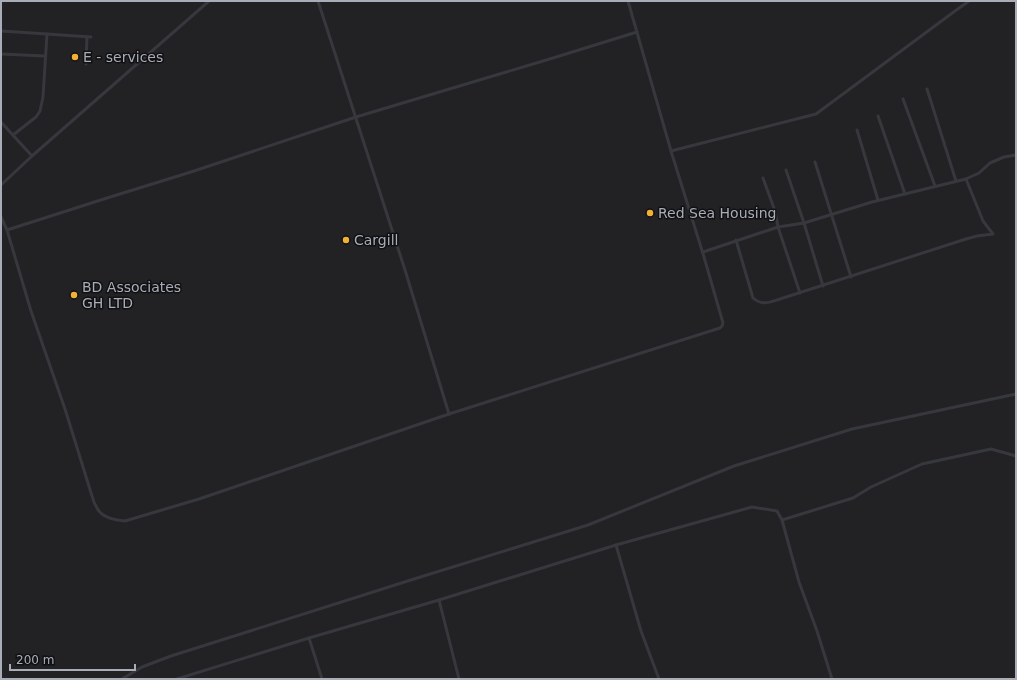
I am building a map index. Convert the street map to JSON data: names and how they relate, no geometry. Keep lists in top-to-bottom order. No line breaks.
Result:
{"places":["E - services","Red Sea Housing","Cargill","BD Associates GH LTD"],"scale_bar":"200 m"}
